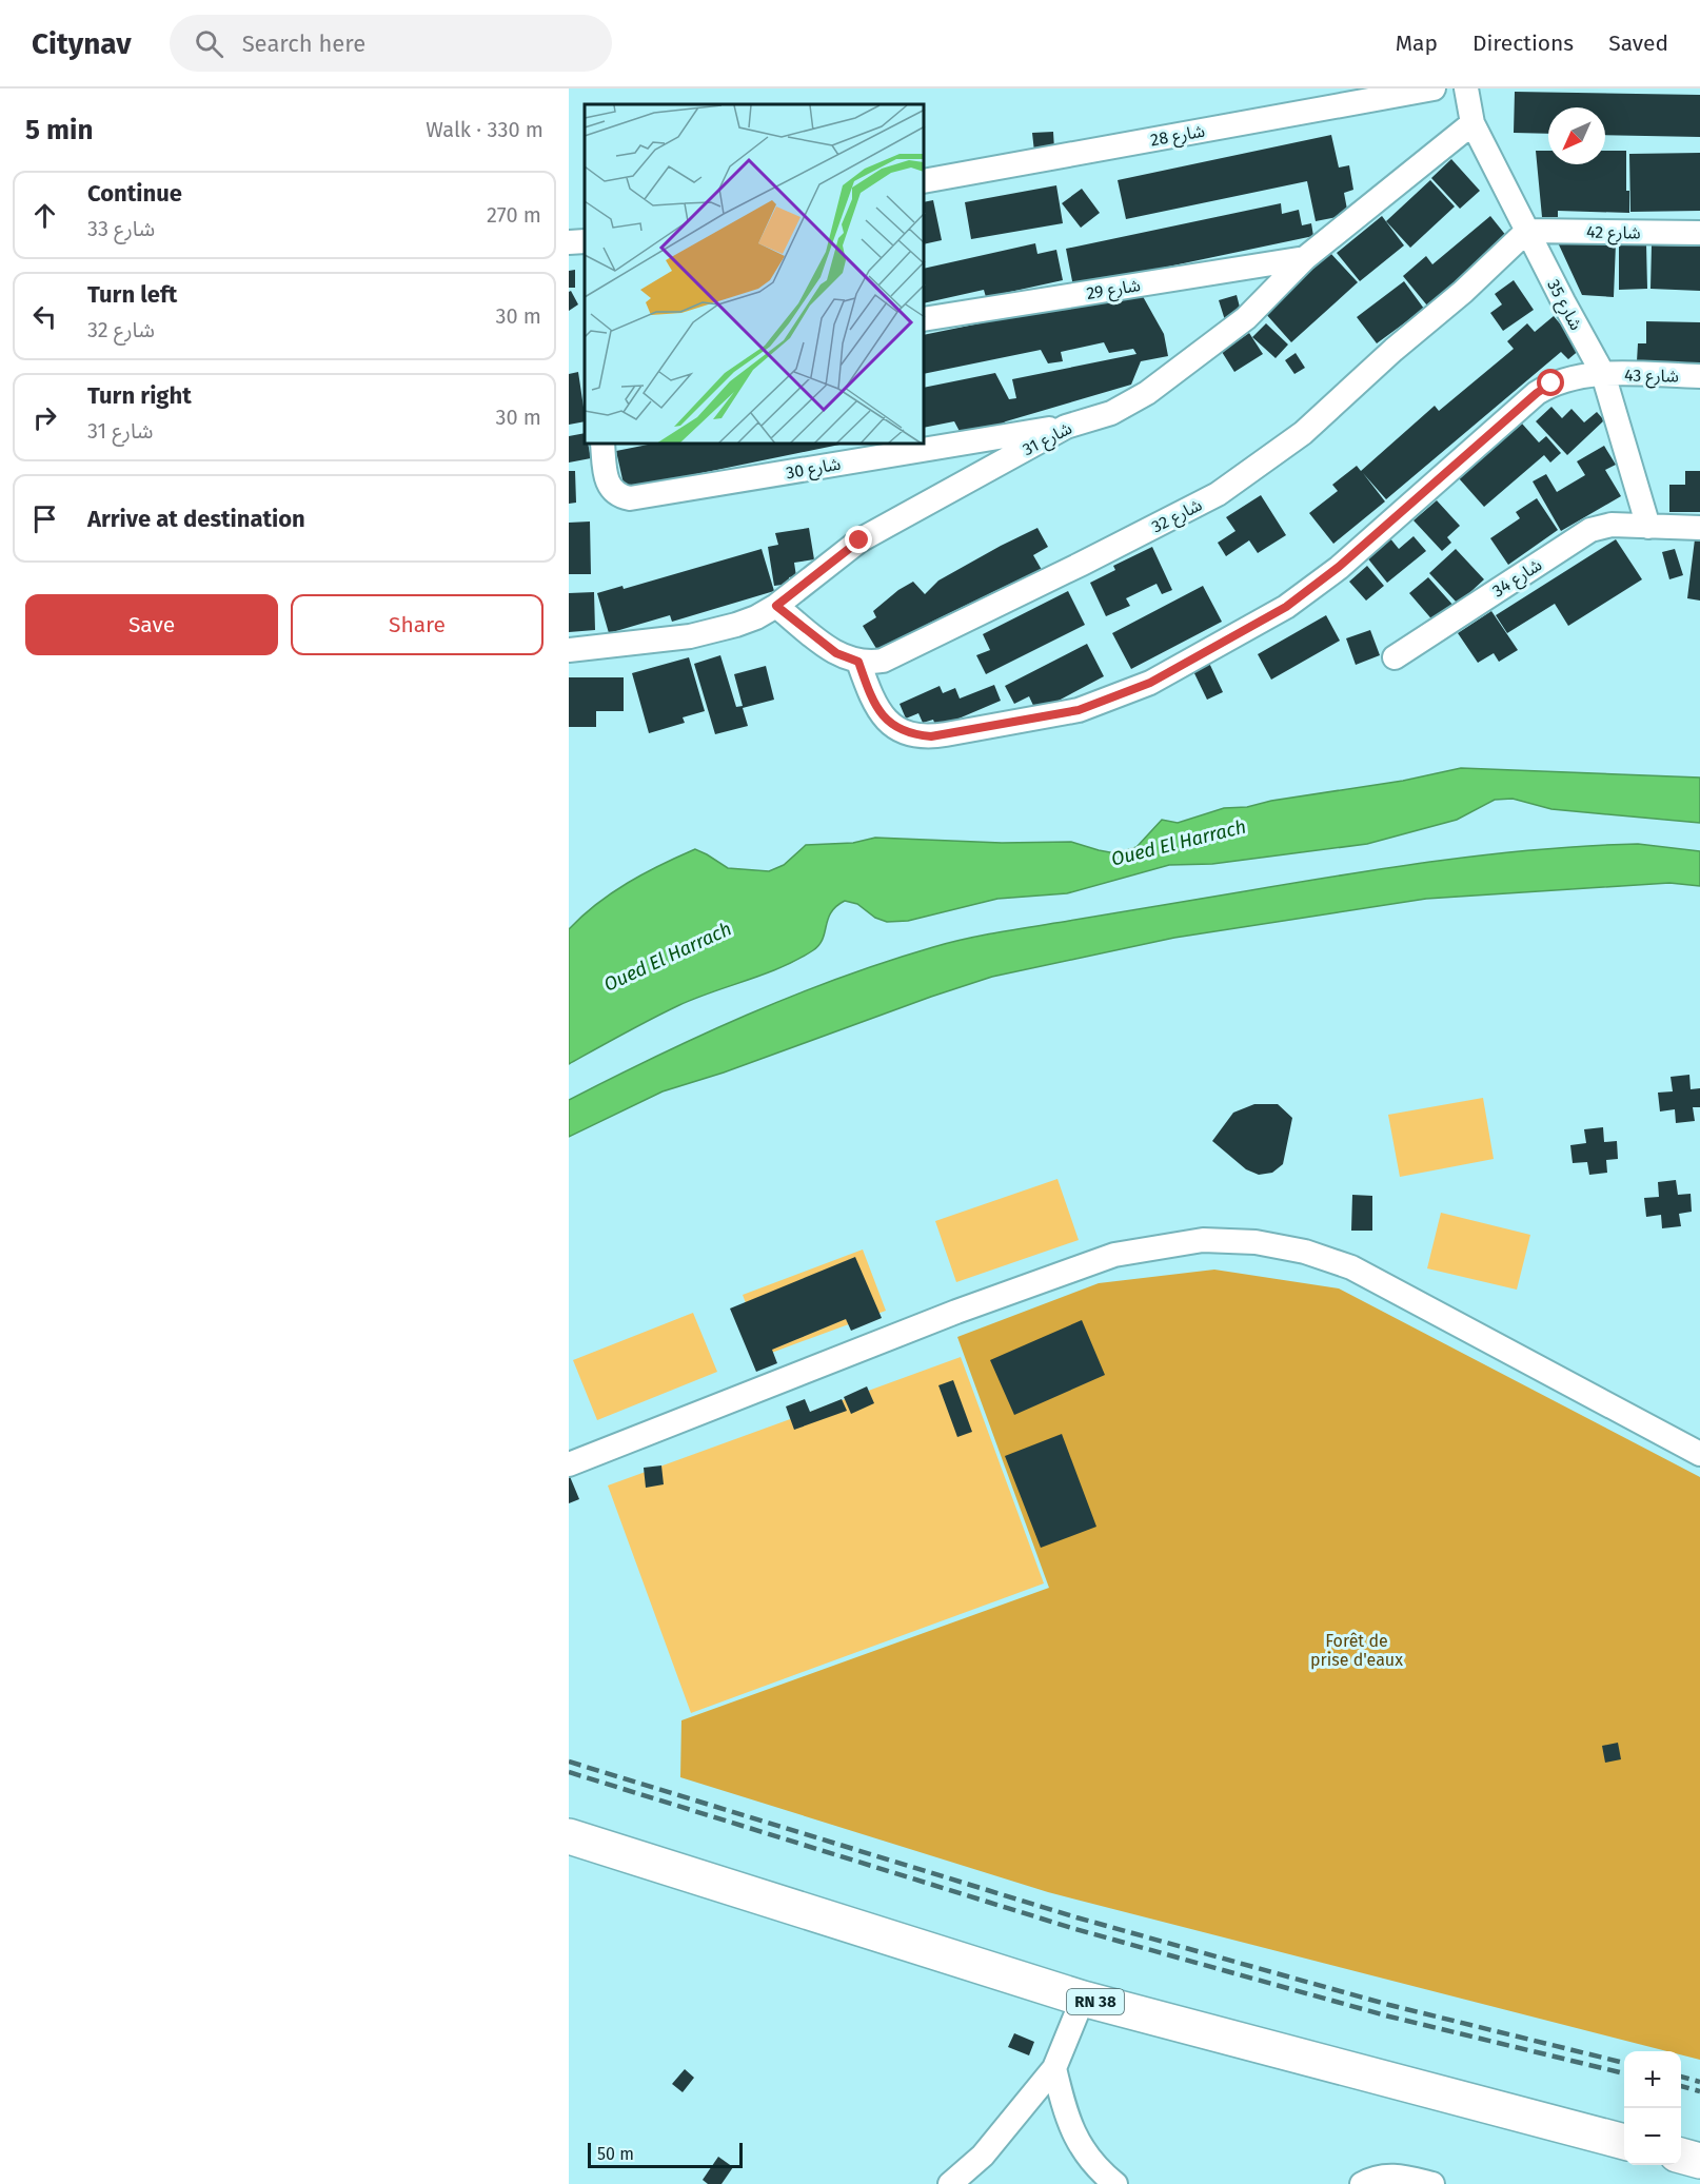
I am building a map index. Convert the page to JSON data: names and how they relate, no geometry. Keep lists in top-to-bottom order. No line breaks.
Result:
{"streets":{"main road":["RN 38"],"street":["شارع 28","شارع 42","شارع 29","شارع 35","شارع 43","شارع 31","شارع 30","شارع 32","شارع 34"]},"crossings":[["شارع 42","شارع 35"],["شارع 42","شارع 32"],["شارع 29","شارع 31"],["شارع 35","شارع 43"],["شارع 35","شارع 31"],["شارع 35","شارع 32"],["شارع 35","شارع 34"],["شارع 43","شارع 32"],["شارع 31","شارع 30"]],"water":["Oued El Harrach"],"parks":["Forêt de prise d'eaux"],"scale_bar":"50 m","north":"bottom left","page":{"header":"Citynav","search":"Search here","nav":["Map","Directions","Saved"],"heading":["5 min","Walk · 330 m"],"list":[["Continue","شارع 33","270 m"],["Turn left","شارع 32","30 m"],["Turn right","شارع 31","30 m"],"Arrive at destination"],"buttons":["Save","Share"],"map_buttons":["+","−"],"scale":"50 m"}}
